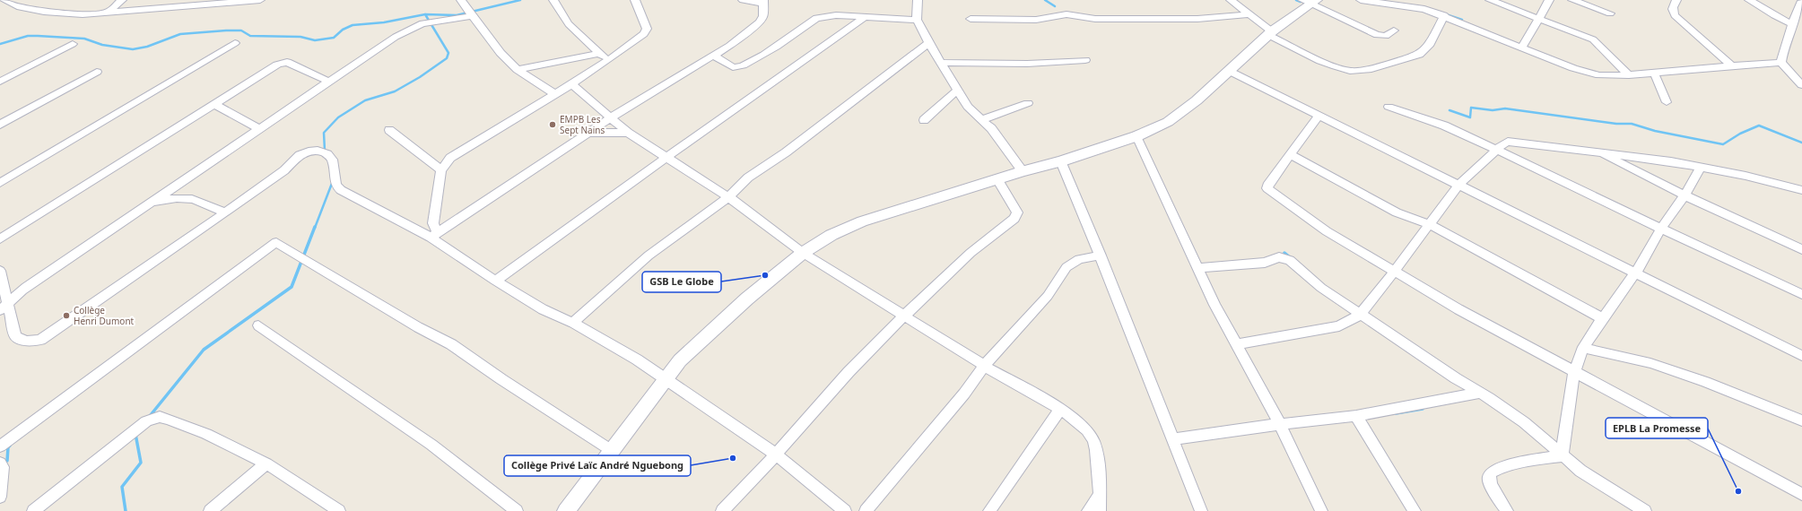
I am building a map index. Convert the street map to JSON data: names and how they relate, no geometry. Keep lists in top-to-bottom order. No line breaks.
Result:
{"places":["EMPB Les Sept Nains","GSB Le Globe","Collège Henri Dumont","Collège Privé Laïc André Nguebong","EPLB La Promesse"]}
